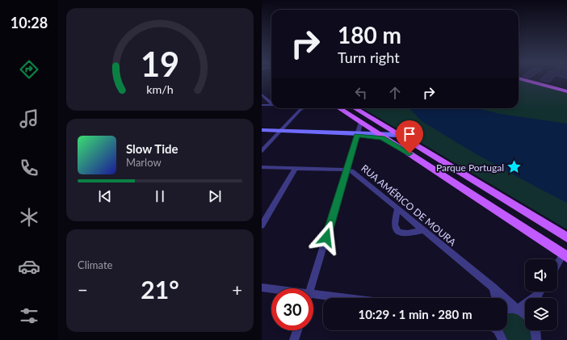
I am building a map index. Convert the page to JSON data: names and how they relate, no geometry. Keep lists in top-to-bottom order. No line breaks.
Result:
{"streets":{"street":["RUA AMÉRICO DE MOURA"]},"places":{"place":["Parque Portugal"]},"page":{"tabs":"10:28","turn":["180 m","Turn right"],"song":["Slow Tide","Marlow"],"tile":"Climate","heat":["−","21°","+"],"limit":"30","trip":"10:29 · 1 min · 280 m","gauge":["19","km/h"]}}
